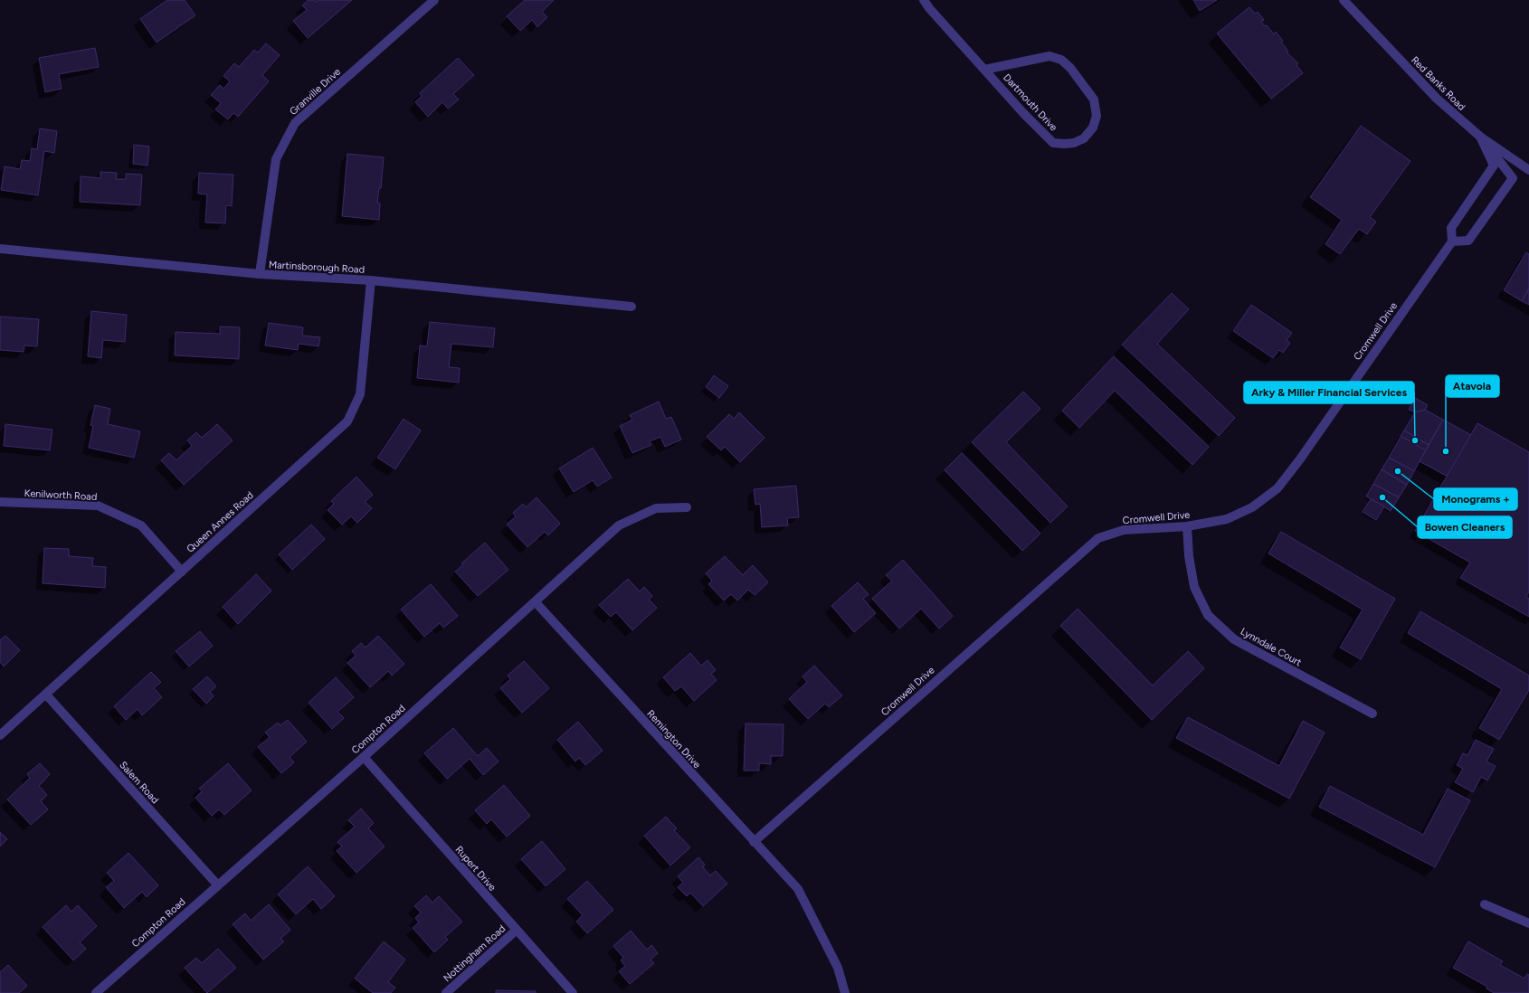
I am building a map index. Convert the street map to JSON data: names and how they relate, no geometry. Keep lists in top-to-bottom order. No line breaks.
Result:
{"streets":{"street":["Red Banks Road","Granville Drive","Dartmouth Drive","Martinsborough Road","Cromwell Drive","Kenilworth Road","Queen Annes Road","Lynndale Court","Compton Road","Remington Drive","Salem Road","Rupert Drive","Nottingham Road"]},"crossings":[["Red Banks Road","Cromwell Drive"],["Granville Drive","Martinsborough Road"],["Martinsborough Road","Queen Annes Road"],["Cromwell Drive","Lynndale Court"],["Cromwell Drive","Remington Drive"],["Kenilworth Road","Queen Annes Road"],["Queen Annes Road","Salem Road"],["Compton Road","Remington Drive"],["Compton Road","Salem Road"],["Compton Road","Rupert Drive"],["Rupert Drive","Nottingham Road"]],"places":["Arky & Miller Financial Services","Atavola","Monograms +","Bowen Cleaners"]}
